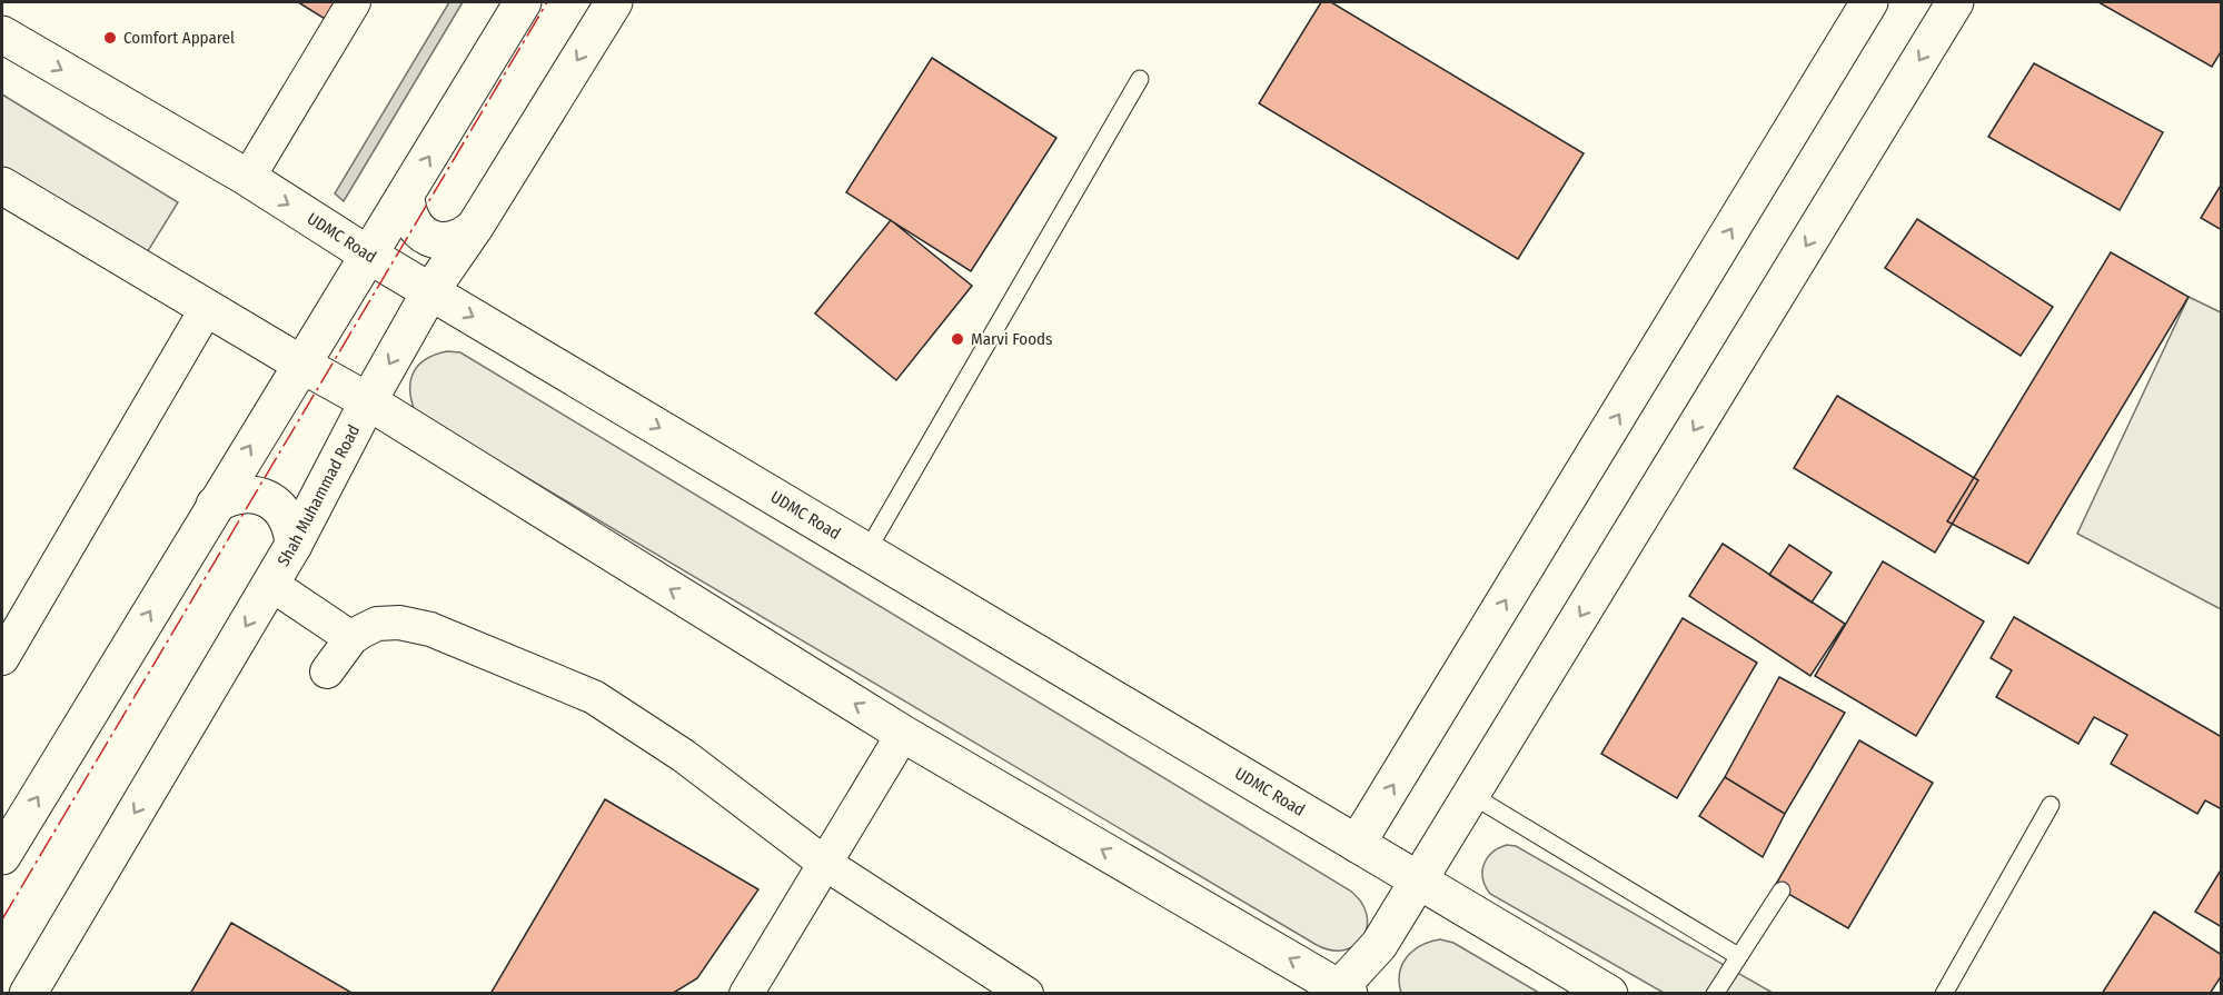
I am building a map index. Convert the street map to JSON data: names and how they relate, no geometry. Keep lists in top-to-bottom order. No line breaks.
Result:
{"streets":{"main road":["UDMC Road","Shah Muhammad Road"]},"crossings":[["UDMC Road","Shah Muhammad Road"]],"places":["Comfort Apparel","Marvi Foods"]}
